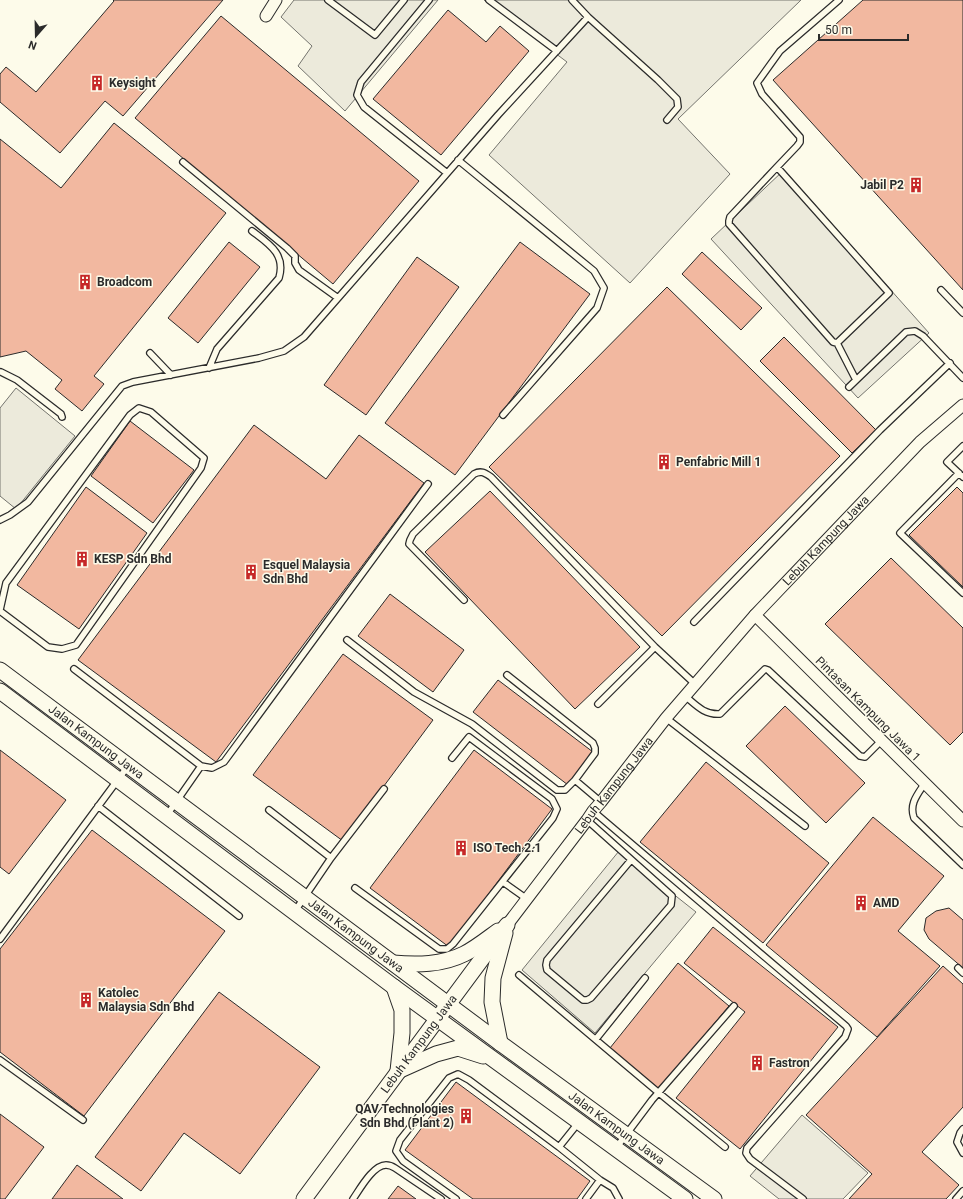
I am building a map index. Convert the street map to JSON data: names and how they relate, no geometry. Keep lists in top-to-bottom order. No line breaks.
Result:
{"streets":{"street":["Lebuh Kampung Jawa","Pintasan Kampung Jawa 1","Jalan Kampung Jawa"]},"crossings":[["Lebuh Kampung Jawa","Pintasan Kampung Jawa 1"],["Lebuh Kampung Jawa","Jalan Kampung Jawa"]],"places":{"building":["Keysight","Jabil P2","Broadcom","Penfabric Mill 1","KESP Sdn Bhd","Esquel Malaysia Sdn Bhd","ISO Tech 2.1","AMD","Katolec Malaysia Sdn Bhd","Fastron","QAV Technologies Sdn Bhd (Plant 2)"]},"scale_bar":"50 m","north":"bottom"}
